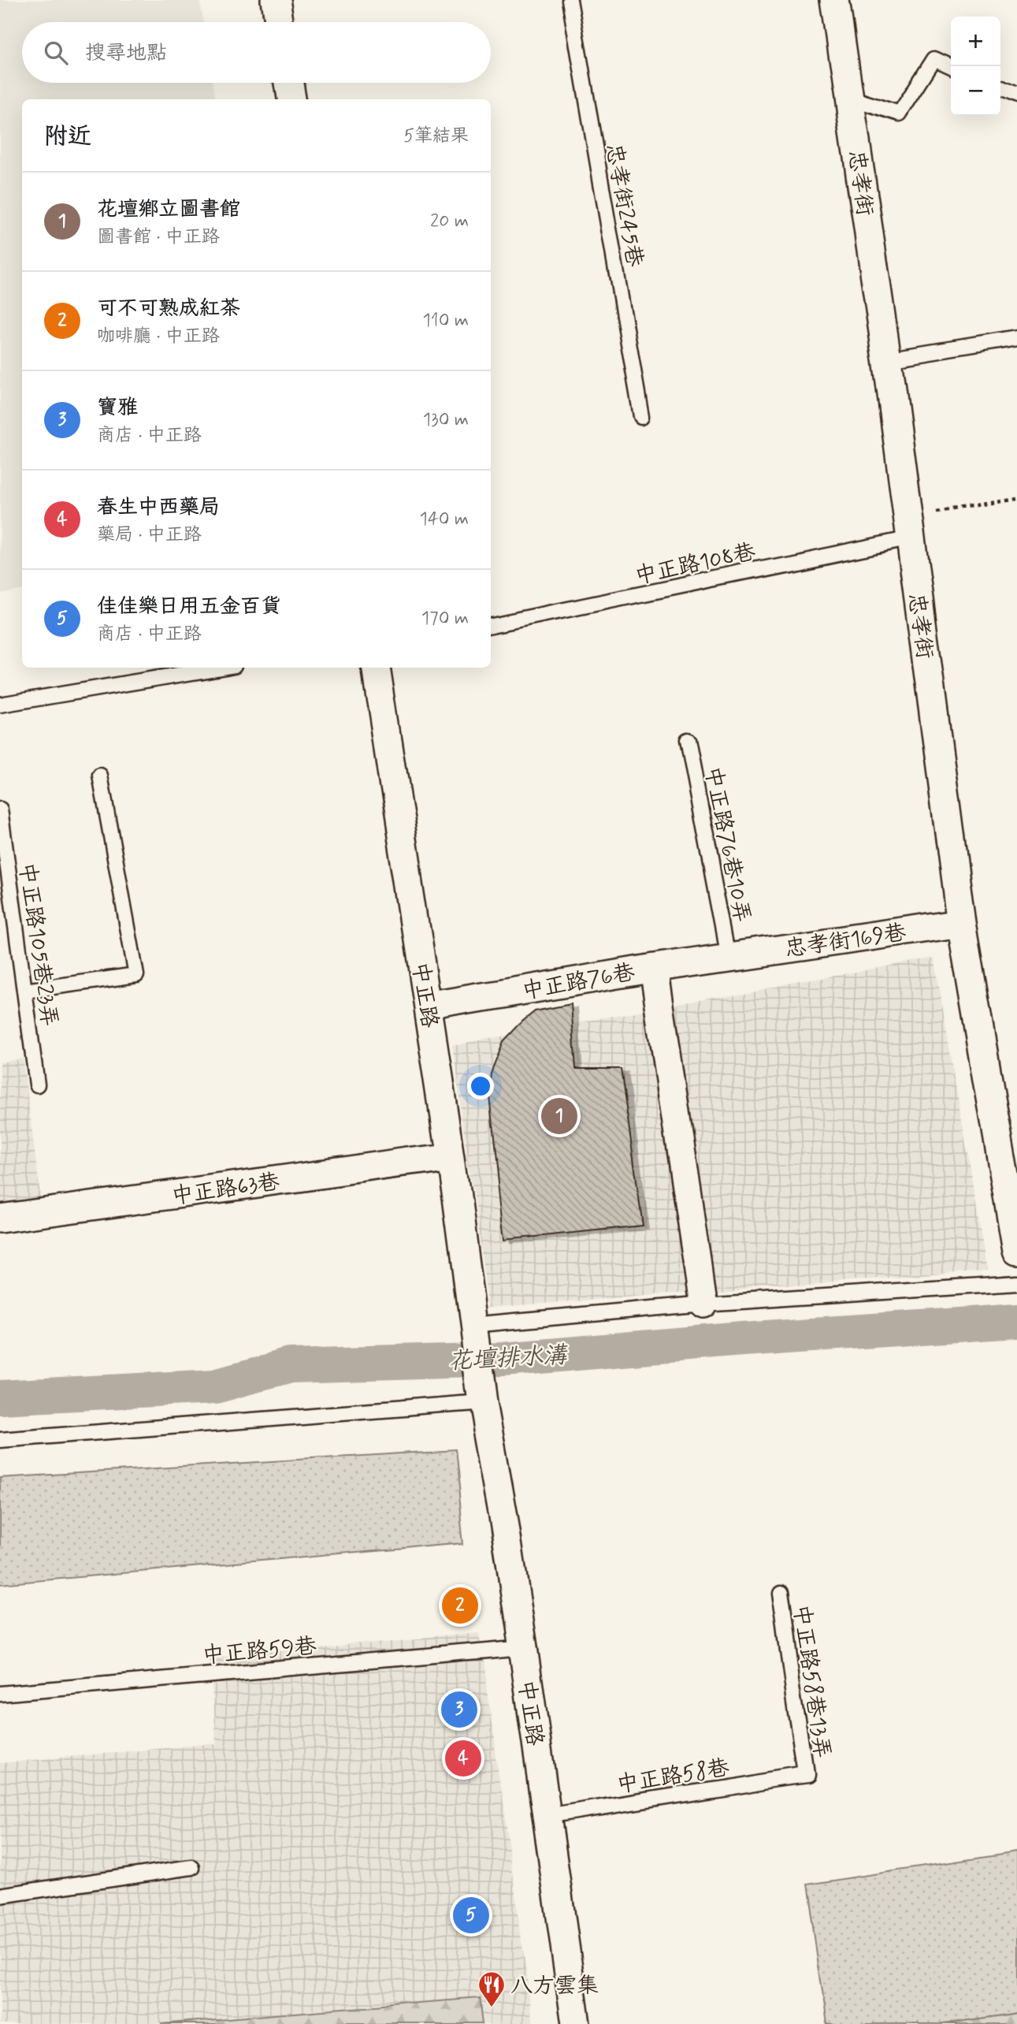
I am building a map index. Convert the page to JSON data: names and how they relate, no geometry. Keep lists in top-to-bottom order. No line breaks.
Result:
{"streets":{"street":["忠孝街","忠孝街169巷","中正路76巷","中正路","中正路63巷"],"lane":["忠孝街245巷","中正路108巷","中正路76巷10弄","中正路105巷23弄","中正路59巷","中正路58巷13弄","中正路58巷"]},"crossings":[["忠孝街","中正路108巷"],["忠孝街","忠孝街169巷"],["中正路76巷10弄","忠孝街169巷"],["中正路76巷10弄","中正路76巷"],["忠孝街169巷","中正路76巷"],["中正路76巷","中正路"],["中正路","中正路63巷"],["中正路","中正路59巷"],["中正路","中正路58巷"],["中正路58巷13弄","中正路58巷"]],"water":["花壇排水溝"],"places":{"restaurant":["八方雲集"]},"page":{"map_buttons":["+","−"],"search":"搜尋地點","heading":["附近","5筆結果"],"list":[{"mark":"1","name":"花壇鄉立圖書館","note":"圖書館 · 中正路","value":"20 m"},{"mark":"2","name":"可不可熟成紅茶","note":"咖啡廳 · 中正路","value":"110 m"},{"mark":"3","name":"寶雅","note":"商店 · 中正路","value":"130 m"},{"mark":"4","name":"春生中西藥局","note":"藥局 · 中正路","value":"140 m"},{"mark":"5","name":"佳佳樂日用五金百貨","note":"商店 · 中正路","value":"170 m"}],"pins":["1","2","3","4","5"]}}
